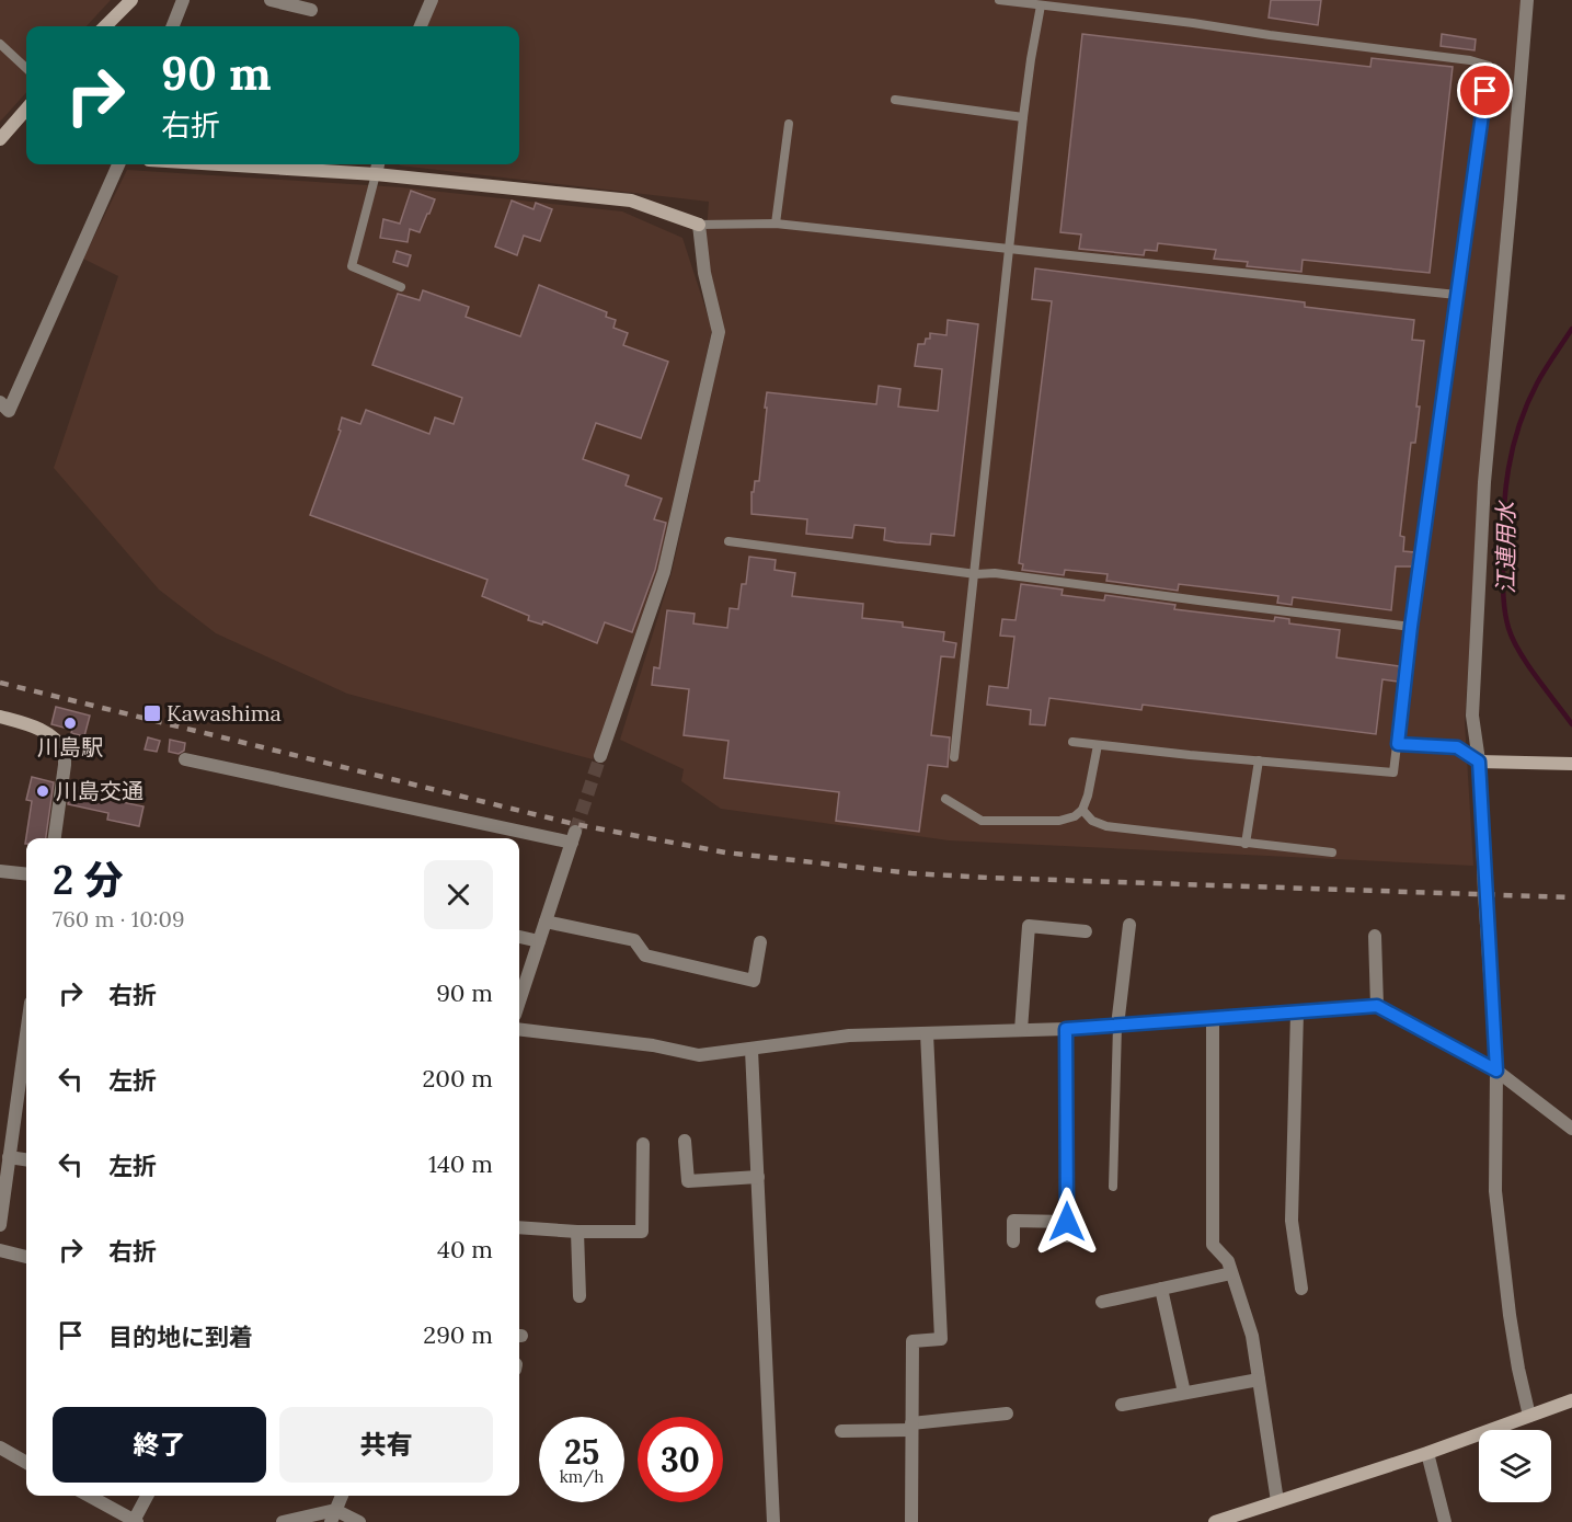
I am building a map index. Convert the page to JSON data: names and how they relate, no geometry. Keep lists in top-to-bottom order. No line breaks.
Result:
{"water":["江連用水"],"places":{"transit":["Kawashima"],"other":["川島駅","川島交通"]},"page":{"turn":["90 m","右折"],"heading":["2 分","760 m · 10:09"],"list":[{"name":"右折","value":"90 m"},{"name":"左折","value":"200 m"},{"name":"左折","value":"140 m"},{"name":"右折","value":"40 m"},{"name":"目的地に到着","value":"290 m"}],"buttons":["終了","共有"],"speed":"25 km/h","limit":"30"}}
